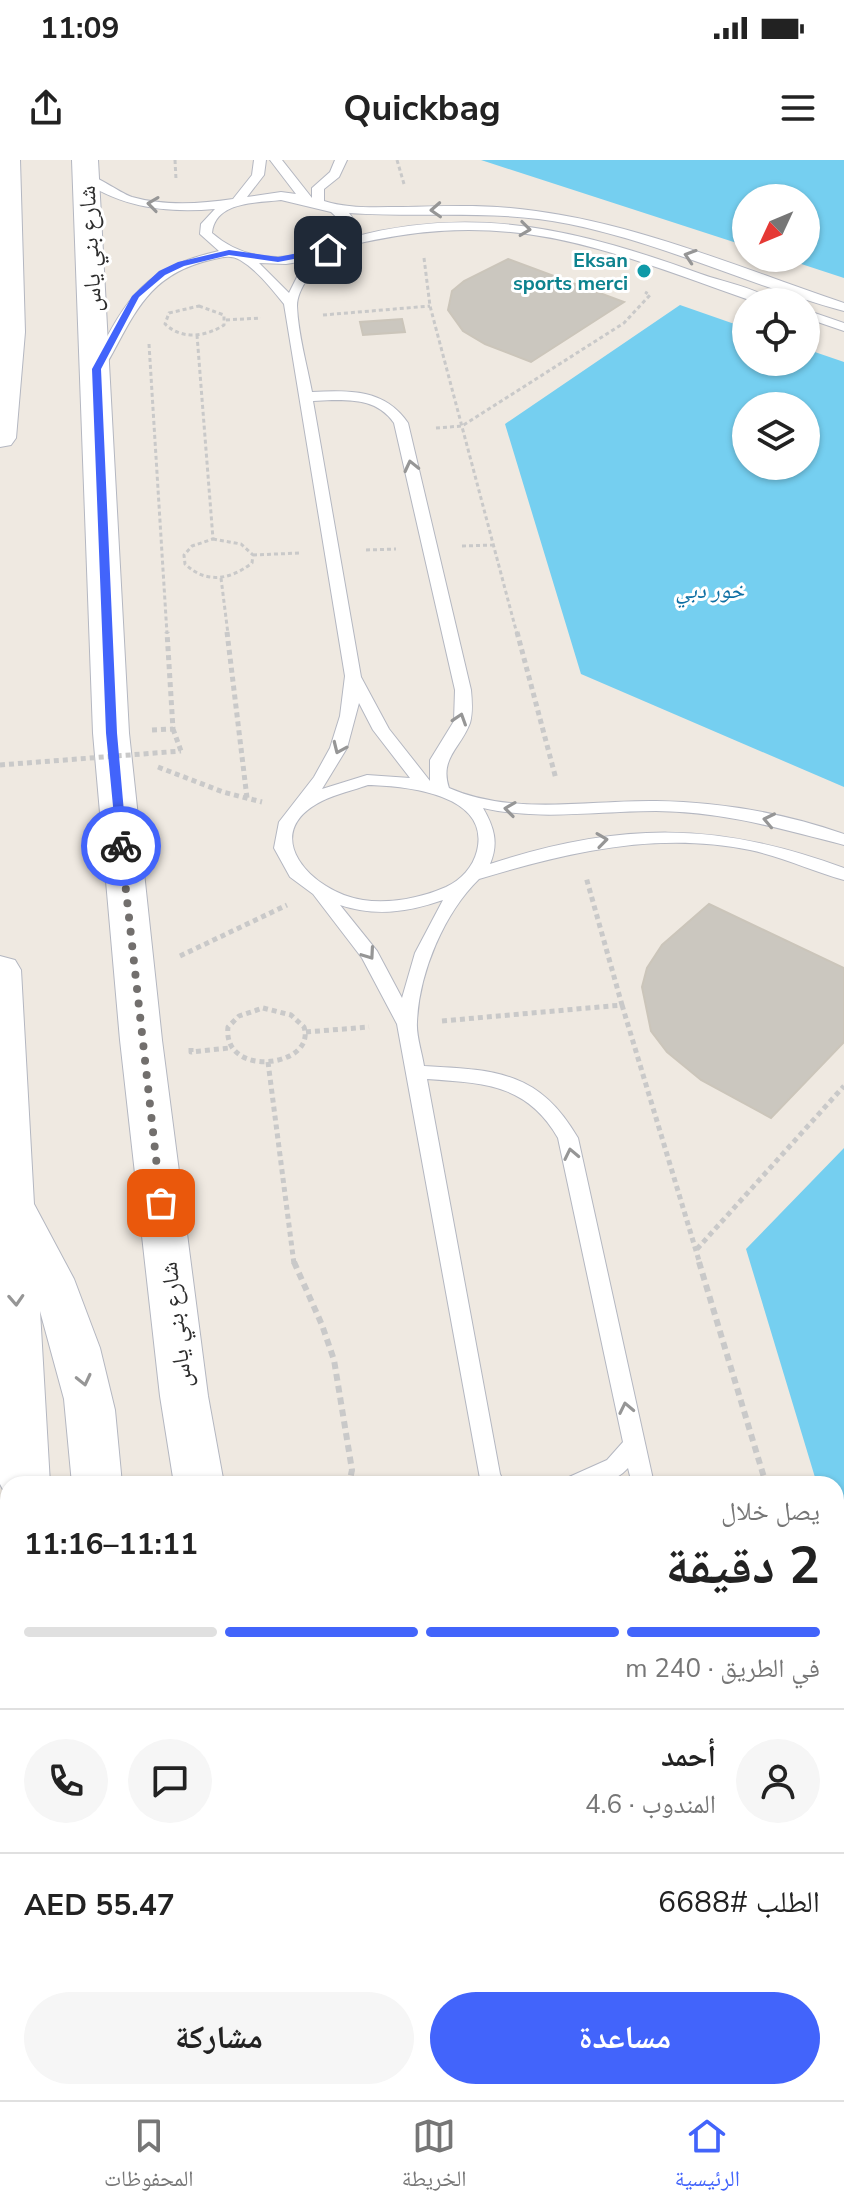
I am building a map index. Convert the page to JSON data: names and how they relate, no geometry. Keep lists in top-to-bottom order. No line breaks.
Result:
{"streets":{"main road":["شارع بني ياس"]},"water":["خور دبي"],"places":["Eksan sports merci"],"north":"bottom left","page":{"status":"11:09","header":"Quickbag","heading":["2 دقيقة","يصل خلال","11:11–11:16"],"panel":["أحمد","المندوب · 4.6","الطلب #6688","AED 55.47"],"bar":"في الطريق · 240 m","buttons":["مساعدة","مشاركة"],"tabs":["الرئيسية","الخريطة","المحفوظات"]}}
